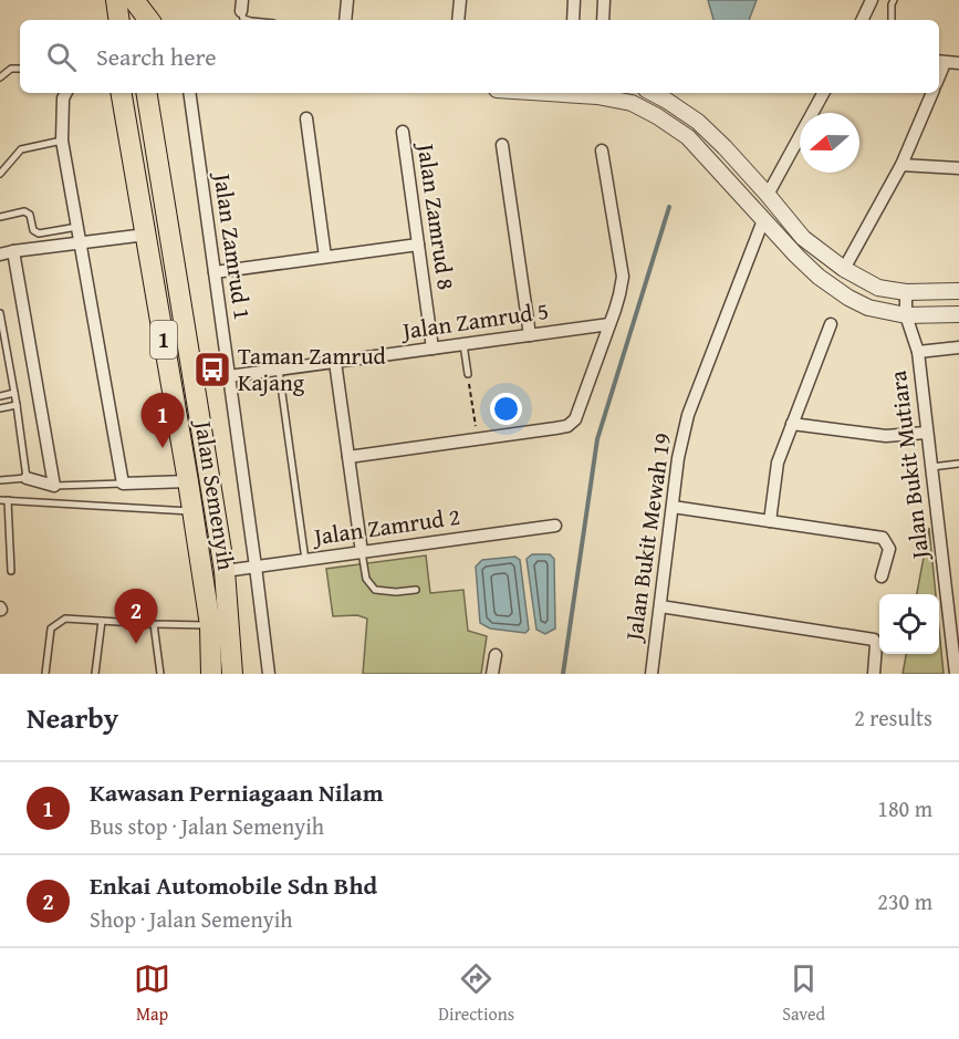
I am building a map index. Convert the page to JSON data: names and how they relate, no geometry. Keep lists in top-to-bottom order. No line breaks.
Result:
{"streets":{"main road":["1","Jalan Semenyih"],"street":["Jalan Zamrud 8","Jalan Zamrud 1","Jalan Zamrud 5","Jalan Bukit Mutiara","Jalan Zamrud 2","Jalan Bukit Mewah 19"]},"crossings":[["Jalan Zamrud 8","Jalan Zamrud 5"],["Jalan Zamrud 1","Jalan Zamrud 5"],["Jalan Zamrud 1","Jalan Zamrud 2"],["Jalan Semenyih","Jalan Zamrud 2"]],"places":{"bus stop":["Taman Zamrud Kajang"]},"north":"left","page":{"search":"Search here","pins":["1","2"],"heading":["Nearby","2 results"],"list":[{"mark":"1","name":"Kawasan Perniagaan Nilam","note":"Bus stop · Jalan Semenyih","value":"180 m"},{"mark":"2","name":"Enkai Automobile Sdn Bhd","note":"Shop · Jalan Semenyih","value":"230 m"}],"nav":["Map","Directions","Saved"]}}
